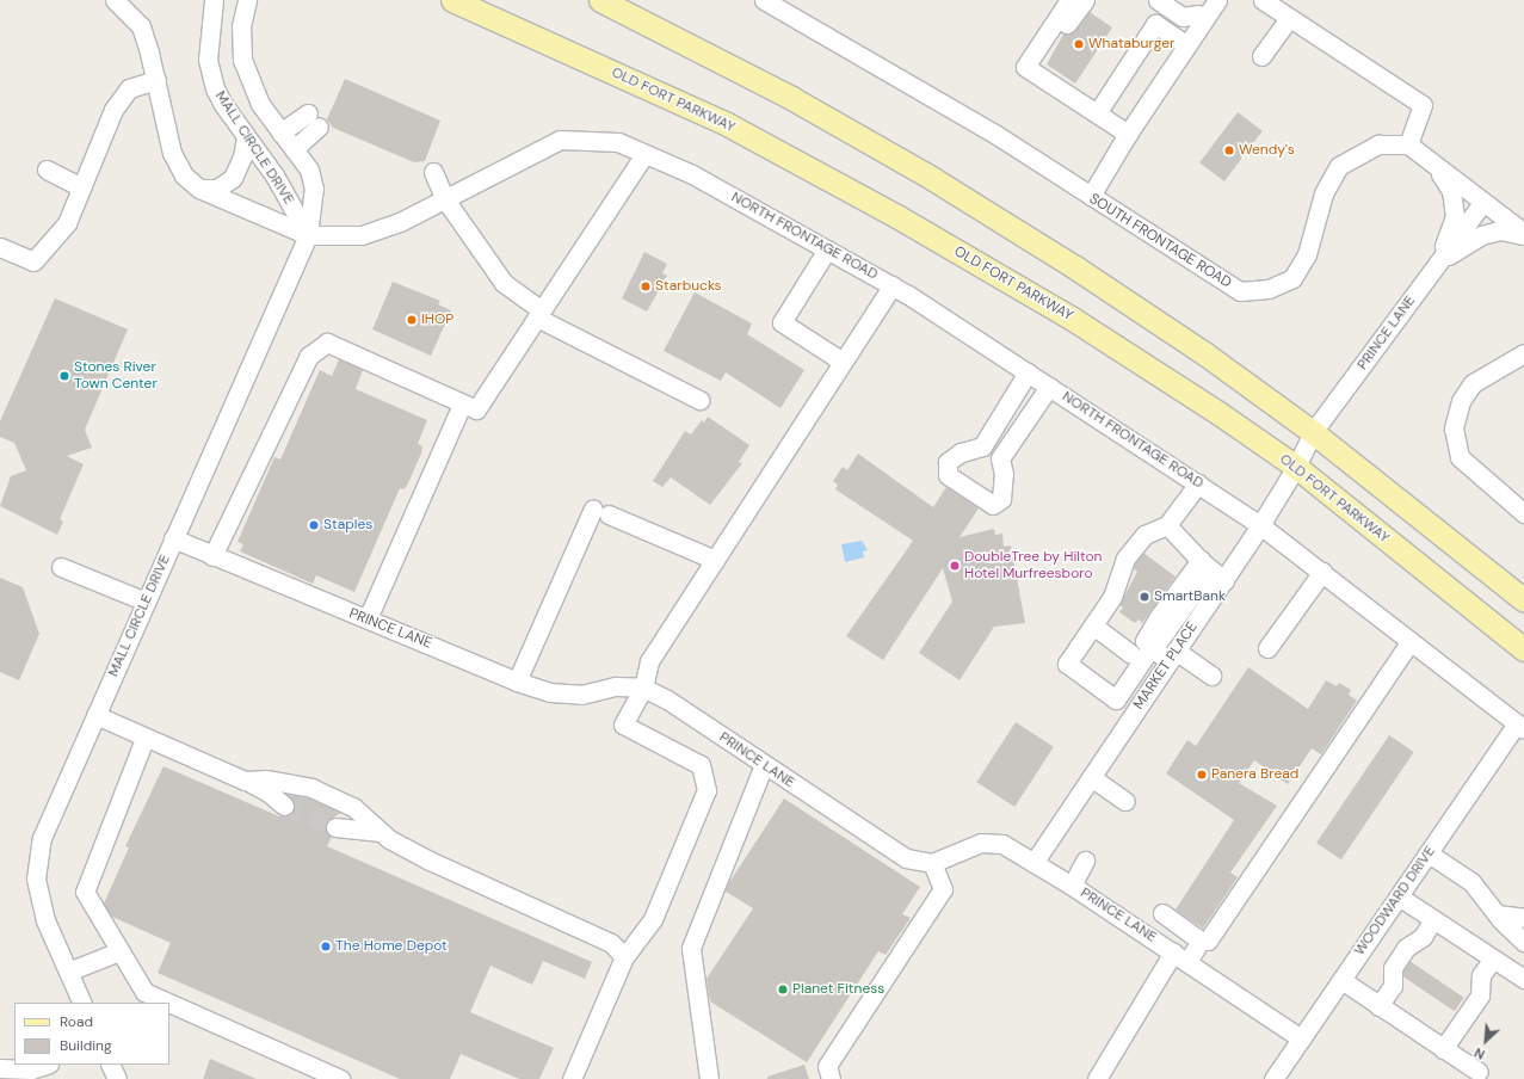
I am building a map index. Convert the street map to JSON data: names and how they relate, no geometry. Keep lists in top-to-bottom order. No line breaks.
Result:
{"streets":{"main road":["OLD FORT PARKWAY"],"street":["MALL CIRCLE DRIVE","NORTH FRONTAGE ROAD","SOUTH FRONTAGE ROAD","PRINCE LANE","MARKET PLACE","WOODWARD DRIVE"]},"crossings":[["OLD FORT PARKWAY","PRINCE LANE"],["OLD FORT PARKWAY","MARKET PLACE"],["MALL CIRCLE DRIVE","NORTH FRONTAGE ROAD"],["MALL CIRCLE DRIVE","PRINCE LANE"],["NORTH FRONTAGE ROAD","MARKET PLACE"],["NORTH FRONTAGE ROAD","WOODWARD DRIVE"],["PRINCE LANE","MARKET PLACE"],["PRINCE LANE","WOODWARD DRIVE"]],"places":["Whataburger","Wendy's","Starbucks","IHOP","Stones River Town Center","Staples","DoubleTree by Hilton Hotel Murfreesboro","SmartBank","Panera Bread","The Home Depot","Planet Fitness"],"legend":["Road","Building"],"north":"bottom left"}
